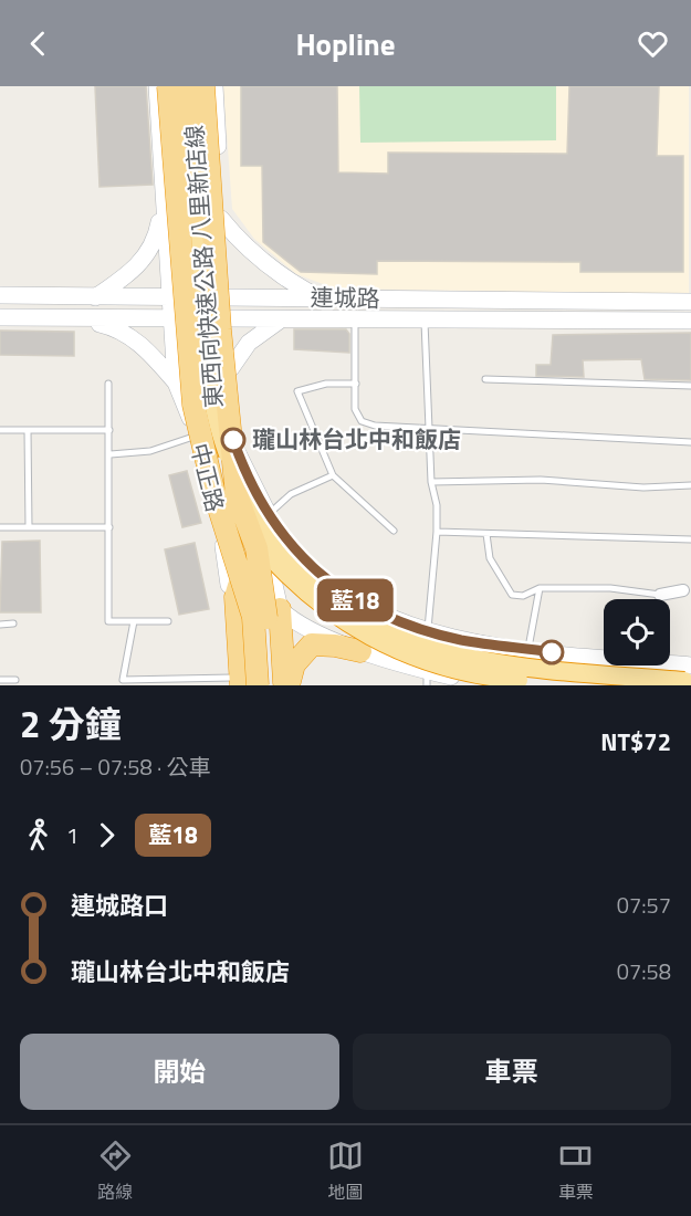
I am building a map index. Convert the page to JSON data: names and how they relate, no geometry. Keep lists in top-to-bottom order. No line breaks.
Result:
{"streets":{"highway":["東西向快速公路 八里新店線"],"main road":["連城路","中正路"]},"crossings":[["東西向快速公路 八里新店線","中正路"],["連城路","中正路"]],"places":["瓏山林台北中和飯店"],"lines":["bus line 藍18"],"page":{"header":"Hopline","on_map":"藍18","heading":["2 分鐘","07:56 – 07:58 · 公車","NT$72"],"legs":["1","藍18"],"list":[{"name":"連城路口","value":"07:57"},{"name":"瓏山林台北中和飯店","value":"07:58"}],"buttons":["開始","車票"],"tabs":["路線","地圖","車票"]}}
